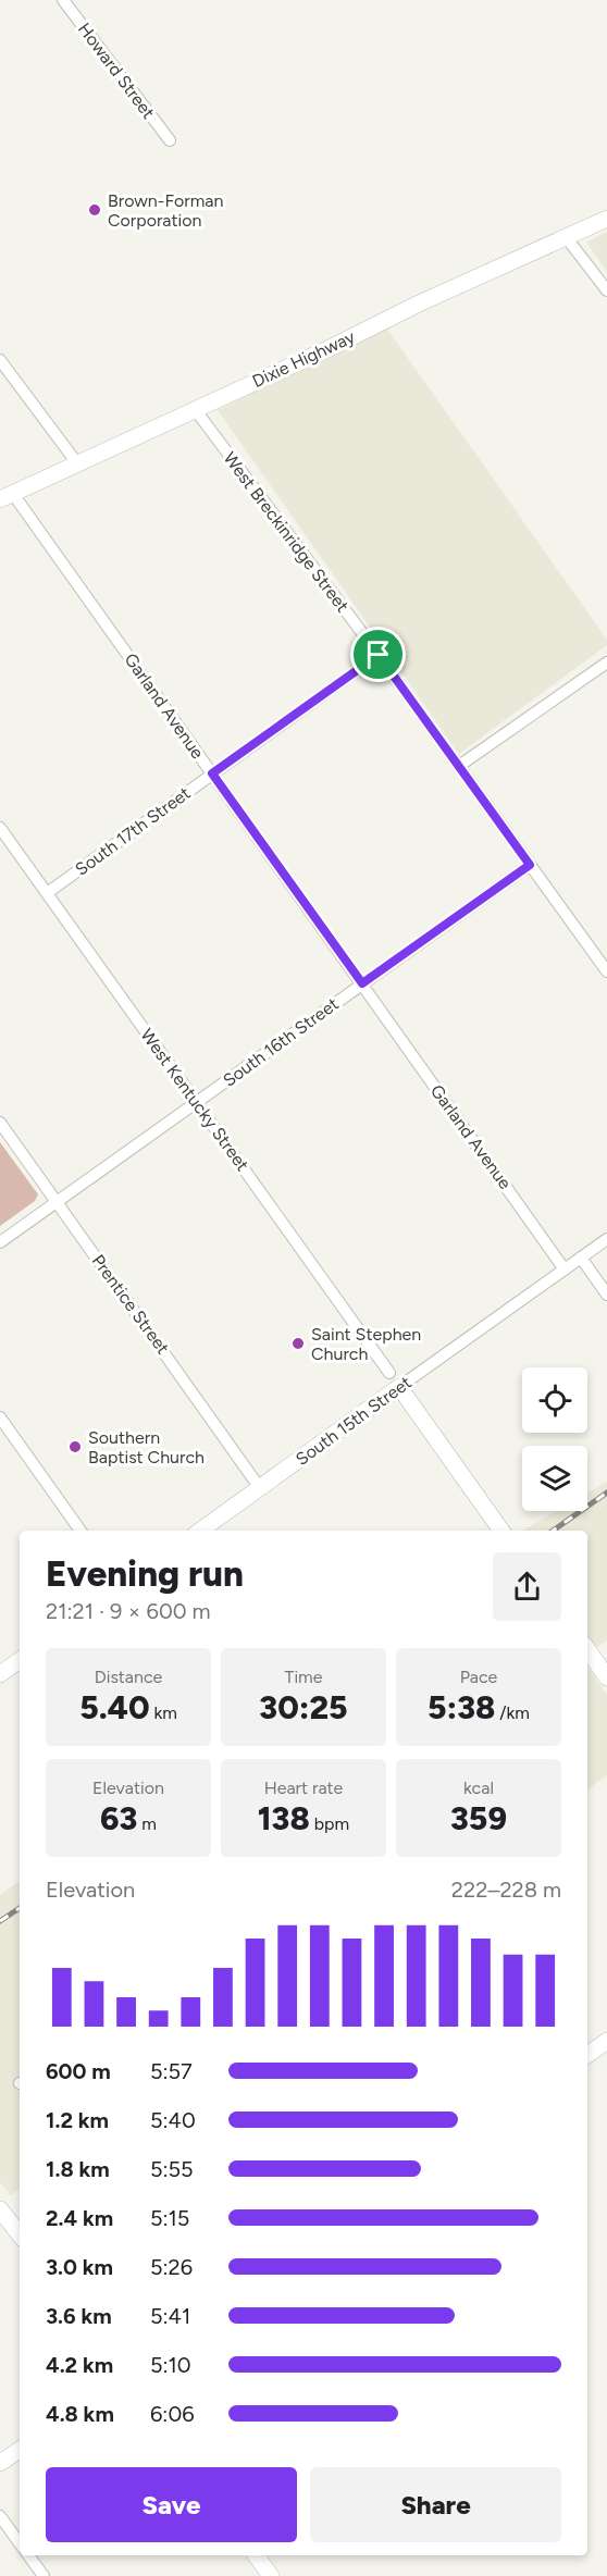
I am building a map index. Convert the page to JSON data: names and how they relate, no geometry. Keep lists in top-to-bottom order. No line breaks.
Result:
{"streets":{"street":["Howard Street","Dixie Highway","West Breckinridge Street","Garland Avenue","South 17th Street","South 16th Street","West Kentucky Street","Prentice Street","South 15th Street"]},"crossings":[["Dixie Highway","West Breckinridge Street"],["Dixie Highway","Garland Avenue"],["West Breckinridge Street","South 17th Street"],["West Breckinridge Street","South 16th Street"],["Garland Avenue","South 17th Street"],["Garland Avenue","South 16th Street"],["Garland Avenue","South 15th Street"],["South 17th Street","West Kentucky Street"],["South 16th Street","West Kentucky Street"],["South 16th Street","Prentice Street"],["Prentice Street","South 15th Street"]],"places":["Brown-Forman Corporation","Saint Stephen Church","Southern Baptist Church"],"page":{"heading":["Evening run","21:21 · 9 × 600 m"],"stats":[["Distance","5.40 km"],["Time","30:25"],["Pace","5:38 /km"],["Elevation","63 m"],["Heart rate","138 bpm"],["kcal","359"]],"chart":["Elevation","222–228 m"],"list":[{"name":"600 m","note":"5:57"},{"name":"1.2 km","note":"5:40"},{"name":"1.8 km","note":"5:55"},{"name":"2.4 km","note":"5:15"},{"name":"3.0 km","note":"5:26"},{"name":"3.6 km","note":"5:41"},{"name":"4.2 km","note":"5:10"},{"name":"4.8 km","note":"6:06"}],"buttons":["Save","Share"]}}
